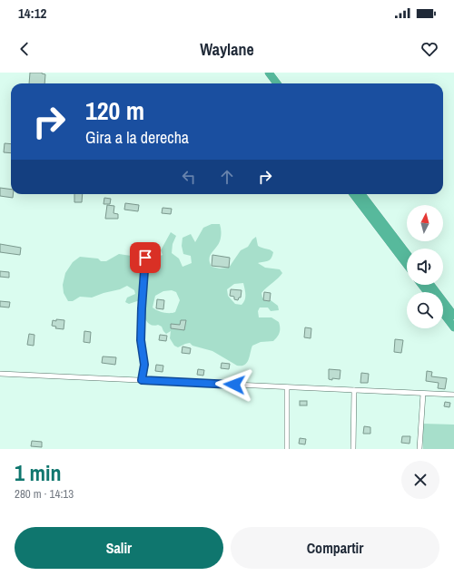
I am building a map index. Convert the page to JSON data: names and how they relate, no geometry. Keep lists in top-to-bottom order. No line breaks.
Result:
{"north":"top","page":{"status":"14:12","header":"Waylane","turn":["120 m","Gira a la derecha"],"heading":["1 min","280 m · 14:13"],"buttons":["Salir","Compartir"]}}
